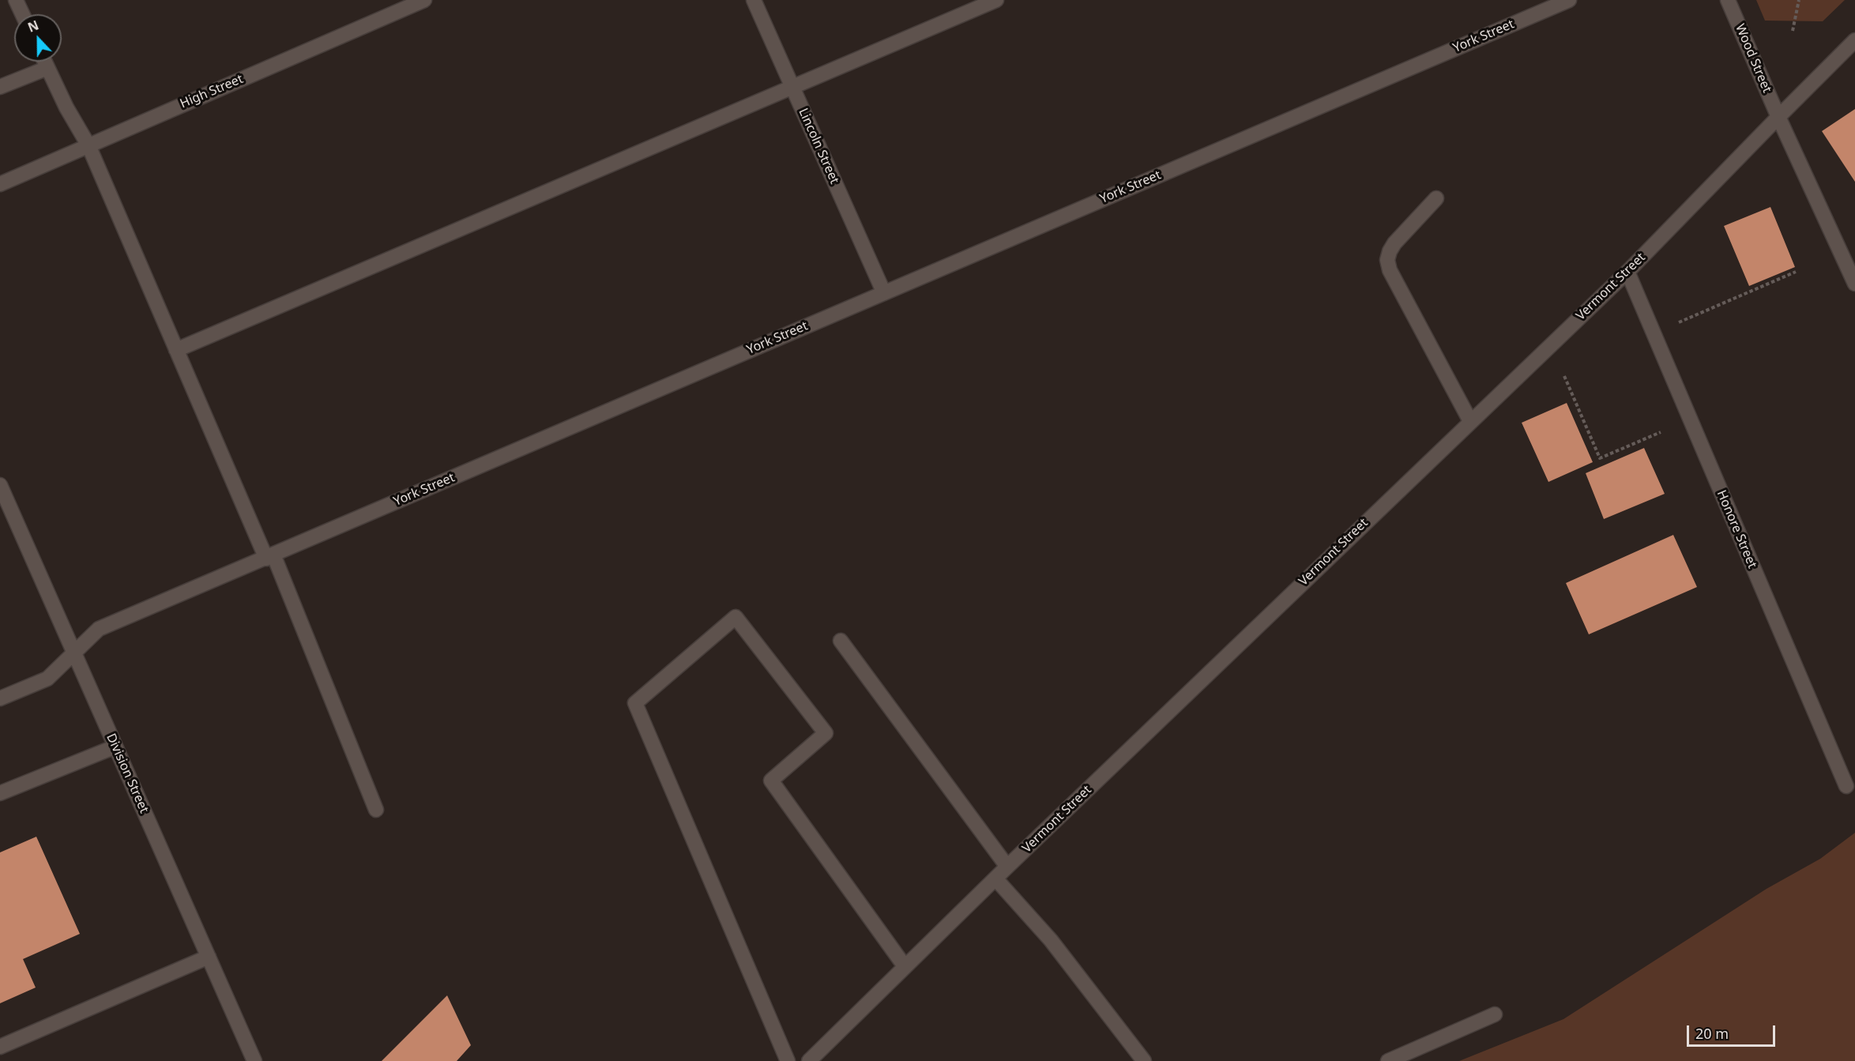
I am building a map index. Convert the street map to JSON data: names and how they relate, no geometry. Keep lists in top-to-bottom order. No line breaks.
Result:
{"streets":{"street":["York Street","Wood Street","High Street","Lincoln Street","Vermont Street","Honore Street","Division Street"]},"crossings":[["York Street","Lincoln Street"],["York Street","Division Street"],["Wood Street","Vermont Street"],["Vermont Street","Honore Street"]],"scale_bar":"20 m","north":"top"}
